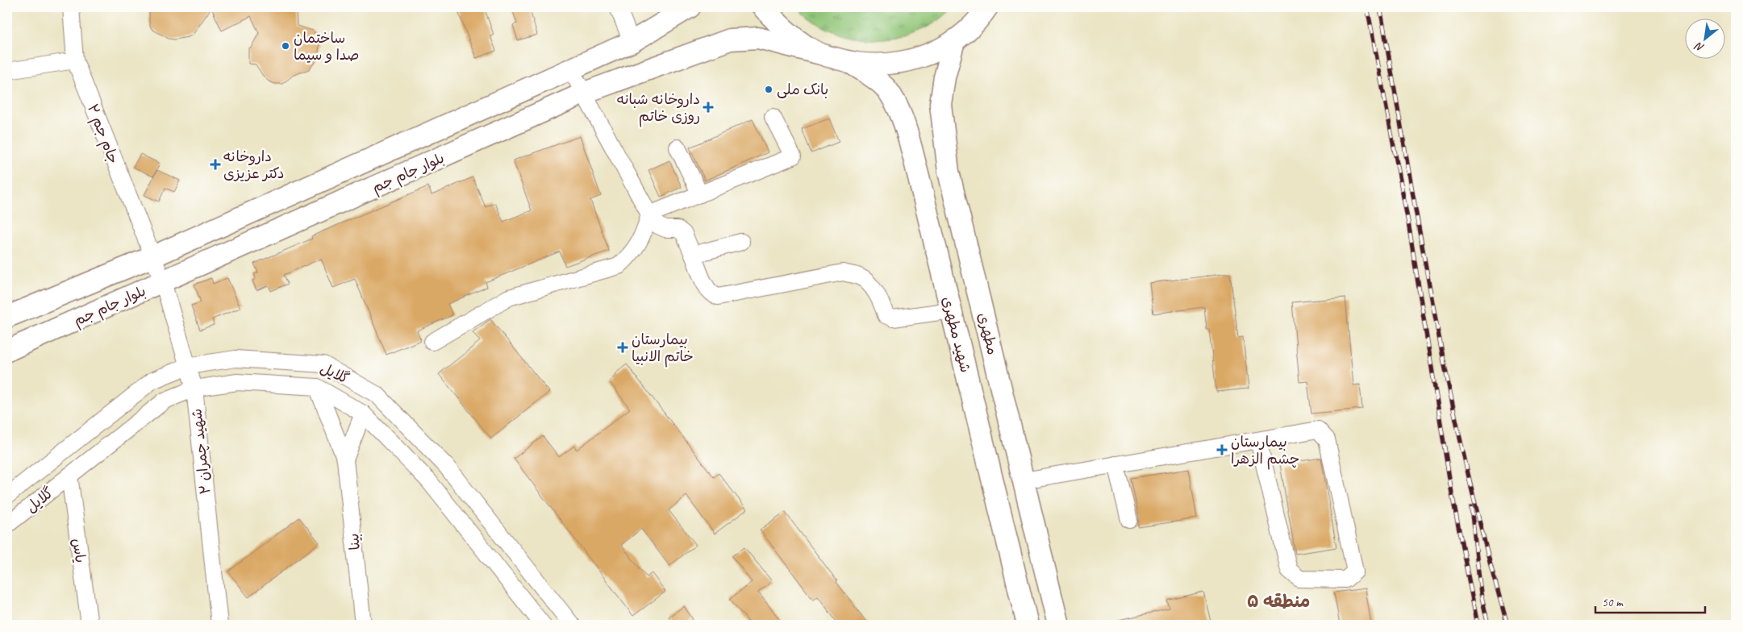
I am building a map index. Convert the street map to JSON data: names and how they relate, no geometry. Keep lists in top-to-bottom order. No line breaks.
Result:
{"streets":{"main road":["بلوار جام جم","مطهری","شهید مطهری"],"street":["جام جم ۲","گلایل","شهید چمران ۲","بینا","یاس"]},"crossings":[["جام جم ۲","بلوار جام جم"],["جام جم ۲","شهید چمران ۲"],["بلوار جام جم","شهید چمران ۲"],["گلایل","شهید چمران ۲"],["گلایل","یاس"]],"districts":["منطقه ۵"],"places":{"other":["ساختمان صدا و سیما","بانک ملی"],"health":["داروخانه شبانه روزی خاتم","داروخانه دکتر عزیزی","بیمارستان خاتم الانبیا","بیمارستان چشم الزهرا"]},"scale_bar":"50 m","north":"bottom left"}
